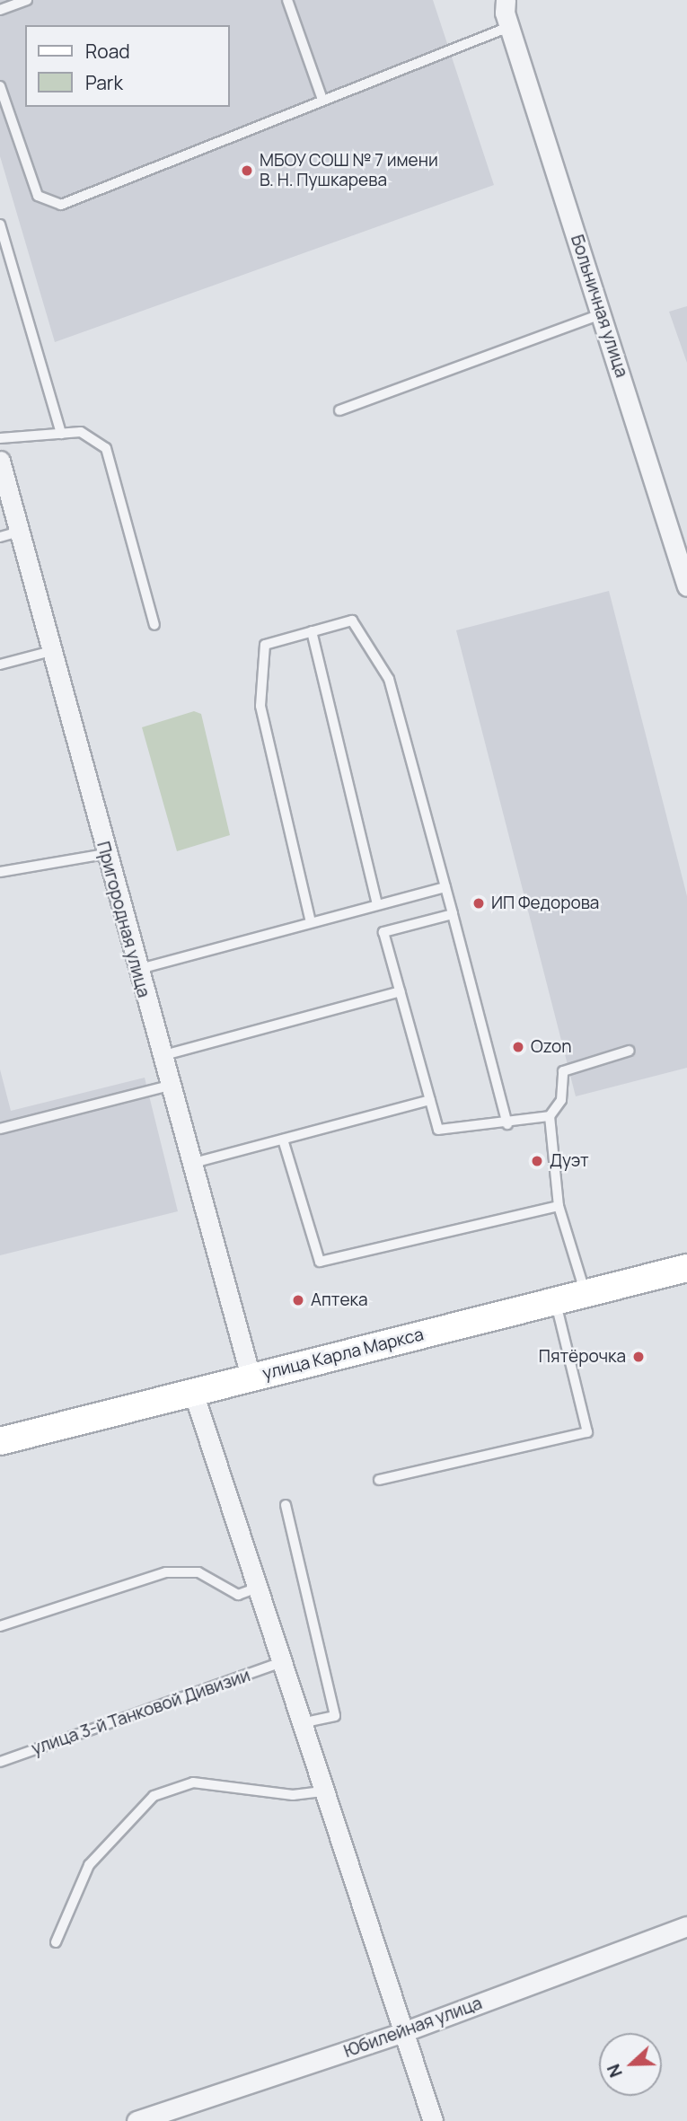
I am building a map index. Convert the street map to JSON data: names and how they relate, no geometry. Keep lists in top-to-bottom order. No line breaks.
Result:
{"streets":{"main road":["улица Карла Маркса"],"street":["Больничная улица","Пригородная улица","Юбилейная улица"],"lane":["улица 3-й Танковой Дивизии"]},"crossings":[["Пригородная улица","улица Карла Маркса"]],"places":["МБОУ СОШ № 7 имени В. Н. Пушкарева","ИП Федорова","Ozon","Дуэт","Аптека","Пятёрочка"],"legend":["Road","Park"],"north":"left"}
